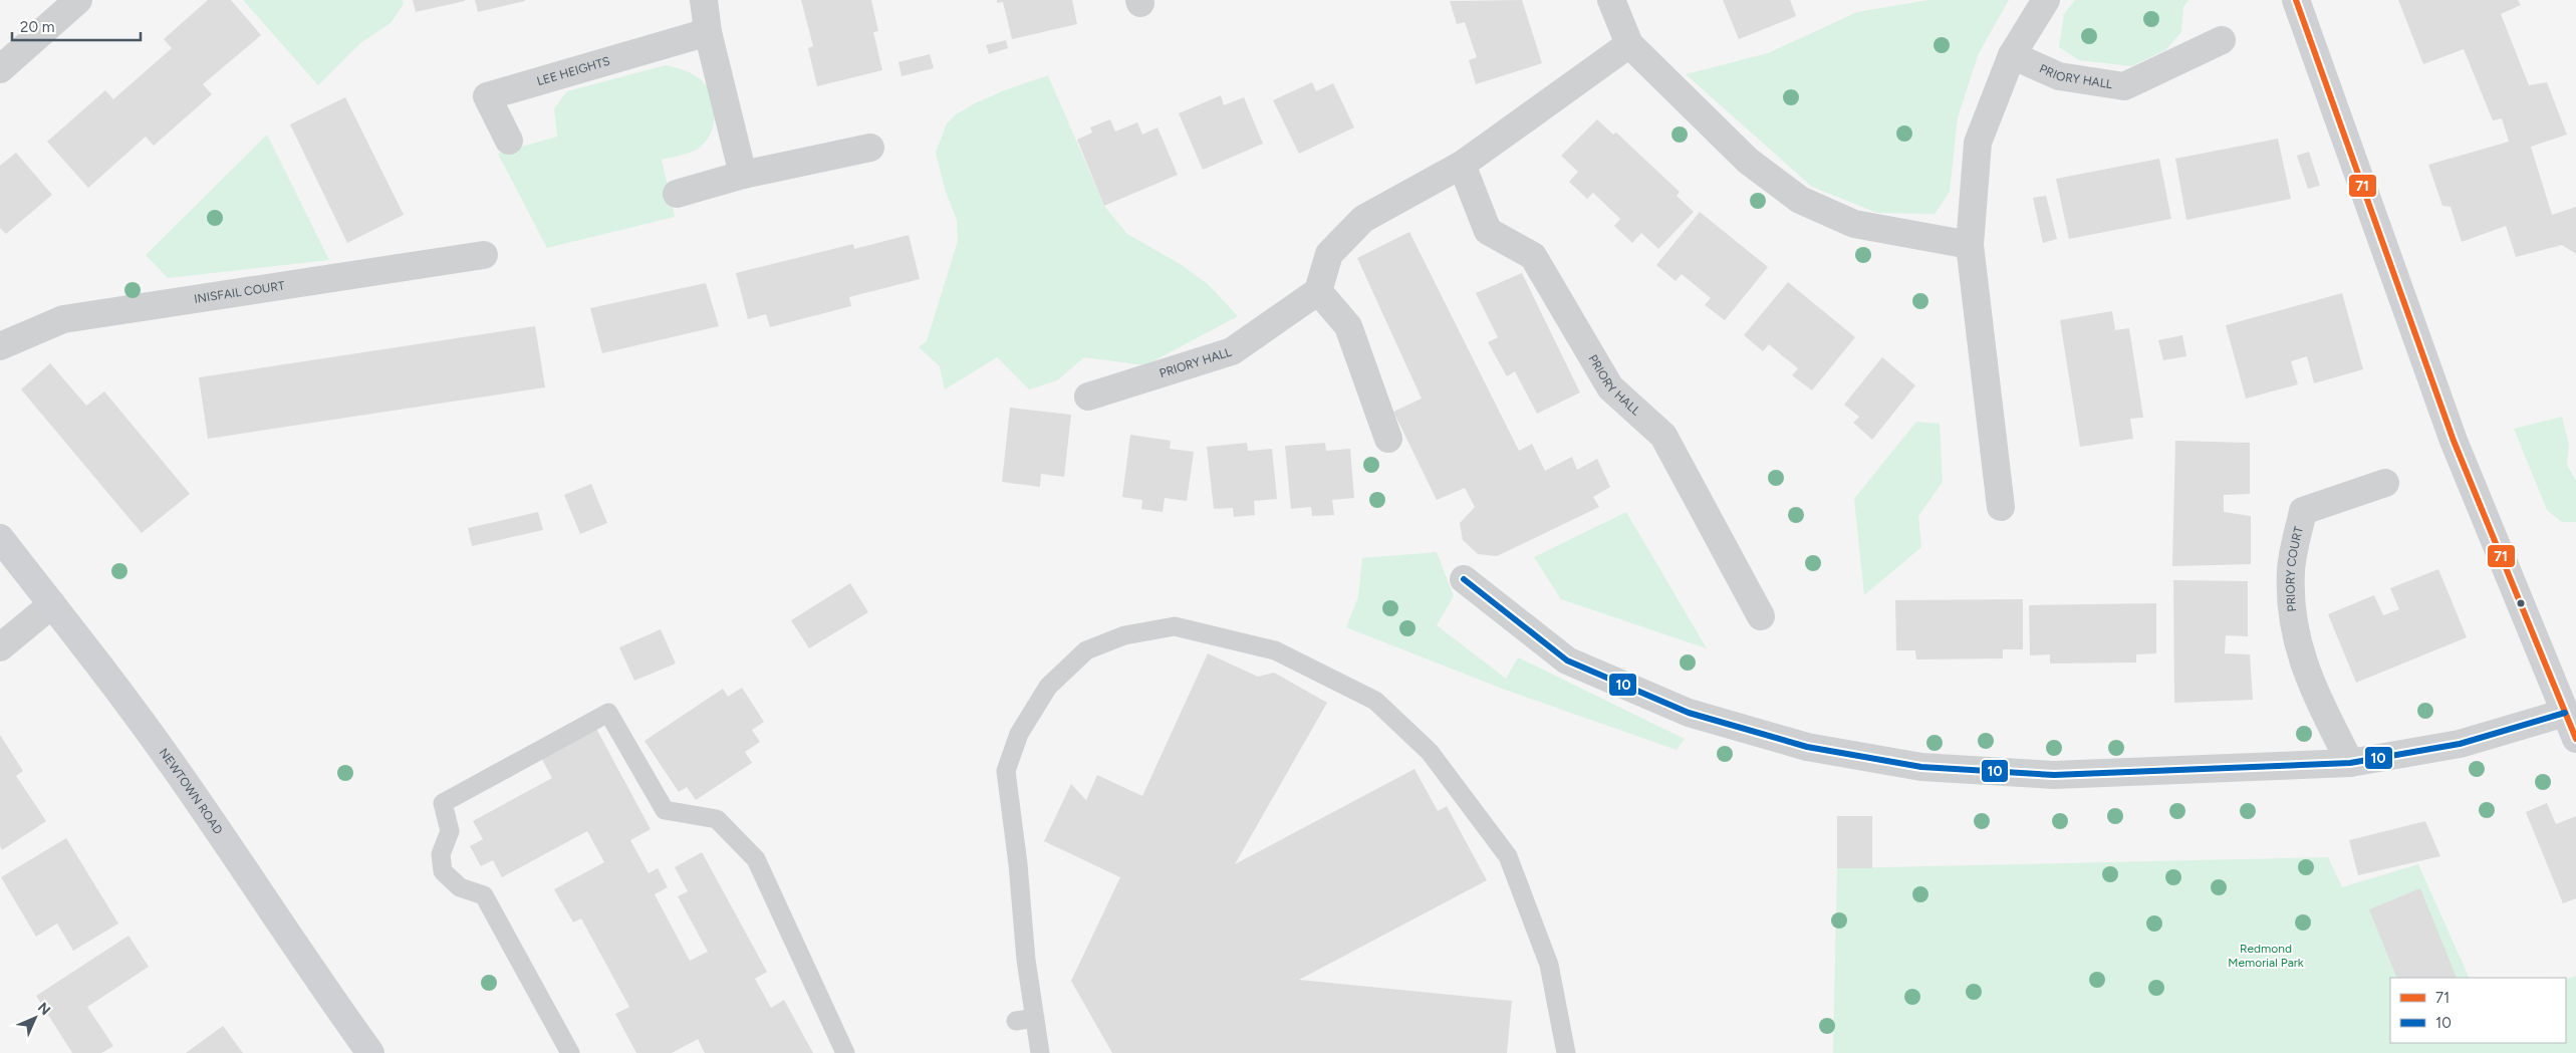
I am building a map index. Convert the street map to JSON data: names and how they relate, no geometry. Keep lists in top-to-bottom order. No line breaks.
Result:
{"streets":{"street":["LEE HEIGHTS","PRIORY HALL","INISFAIL COURT","PRIORY COURT","NEWTOWN ROAD"]},"parks":["Redmond Memorial Park"],"lines":["transit line 71","transit line 10"],"legend":["71","10"],"scale_bar":"20 m","north":"top right"}
